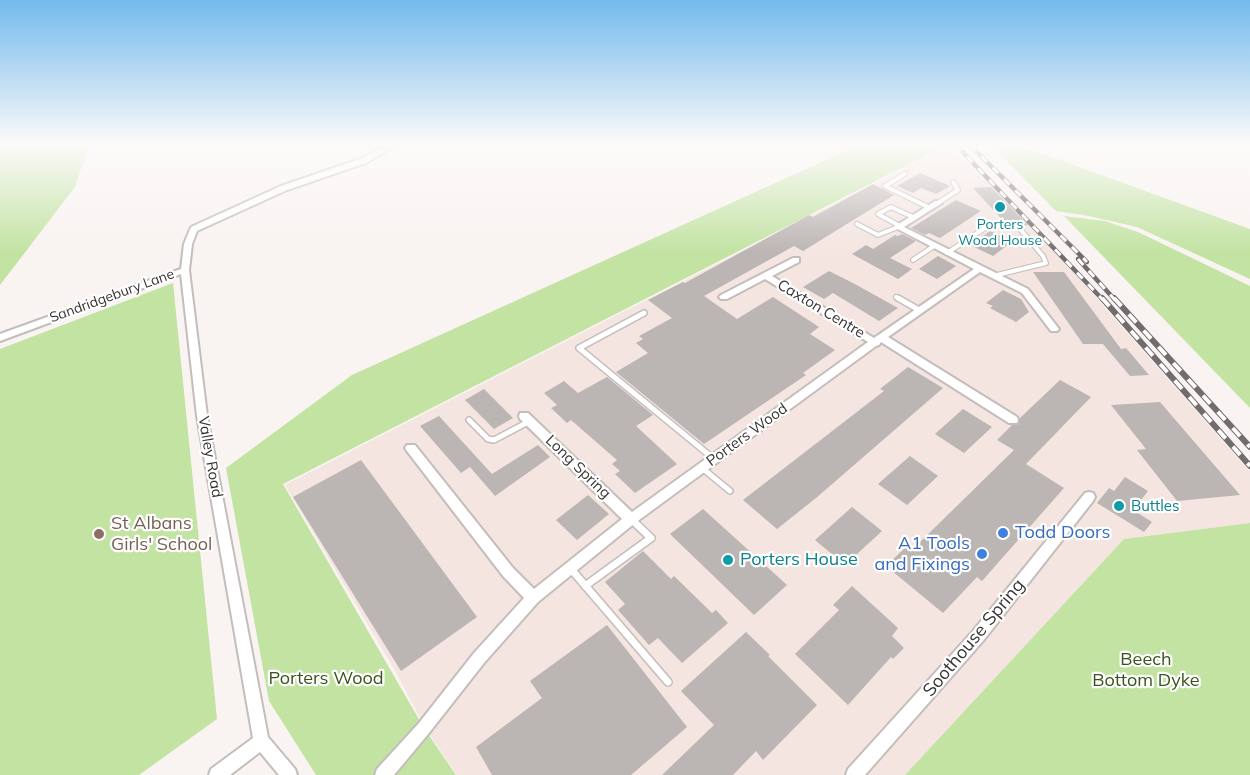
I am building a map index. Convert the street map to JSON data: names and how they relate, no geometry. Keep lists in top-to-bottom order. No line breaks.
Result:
{"streets":{"street":["Sandridgebury Lane","Caxton Centre","Porters Wood","Valley Road","Long Spring","Soothouse Spring"]},"crossings":[["Sandridgebury Lane","Valley Road"],["Caxton Centre","Porters Wood"],["Porters Wood","Long Spring"]],"parks":["Beech Bottom Dyke","Porters Wood"],"places":["Porters Wood House","Buttles","Todd Doors","St Albans Girls' School","A1 Tools and Fixings","Porters House"]}
